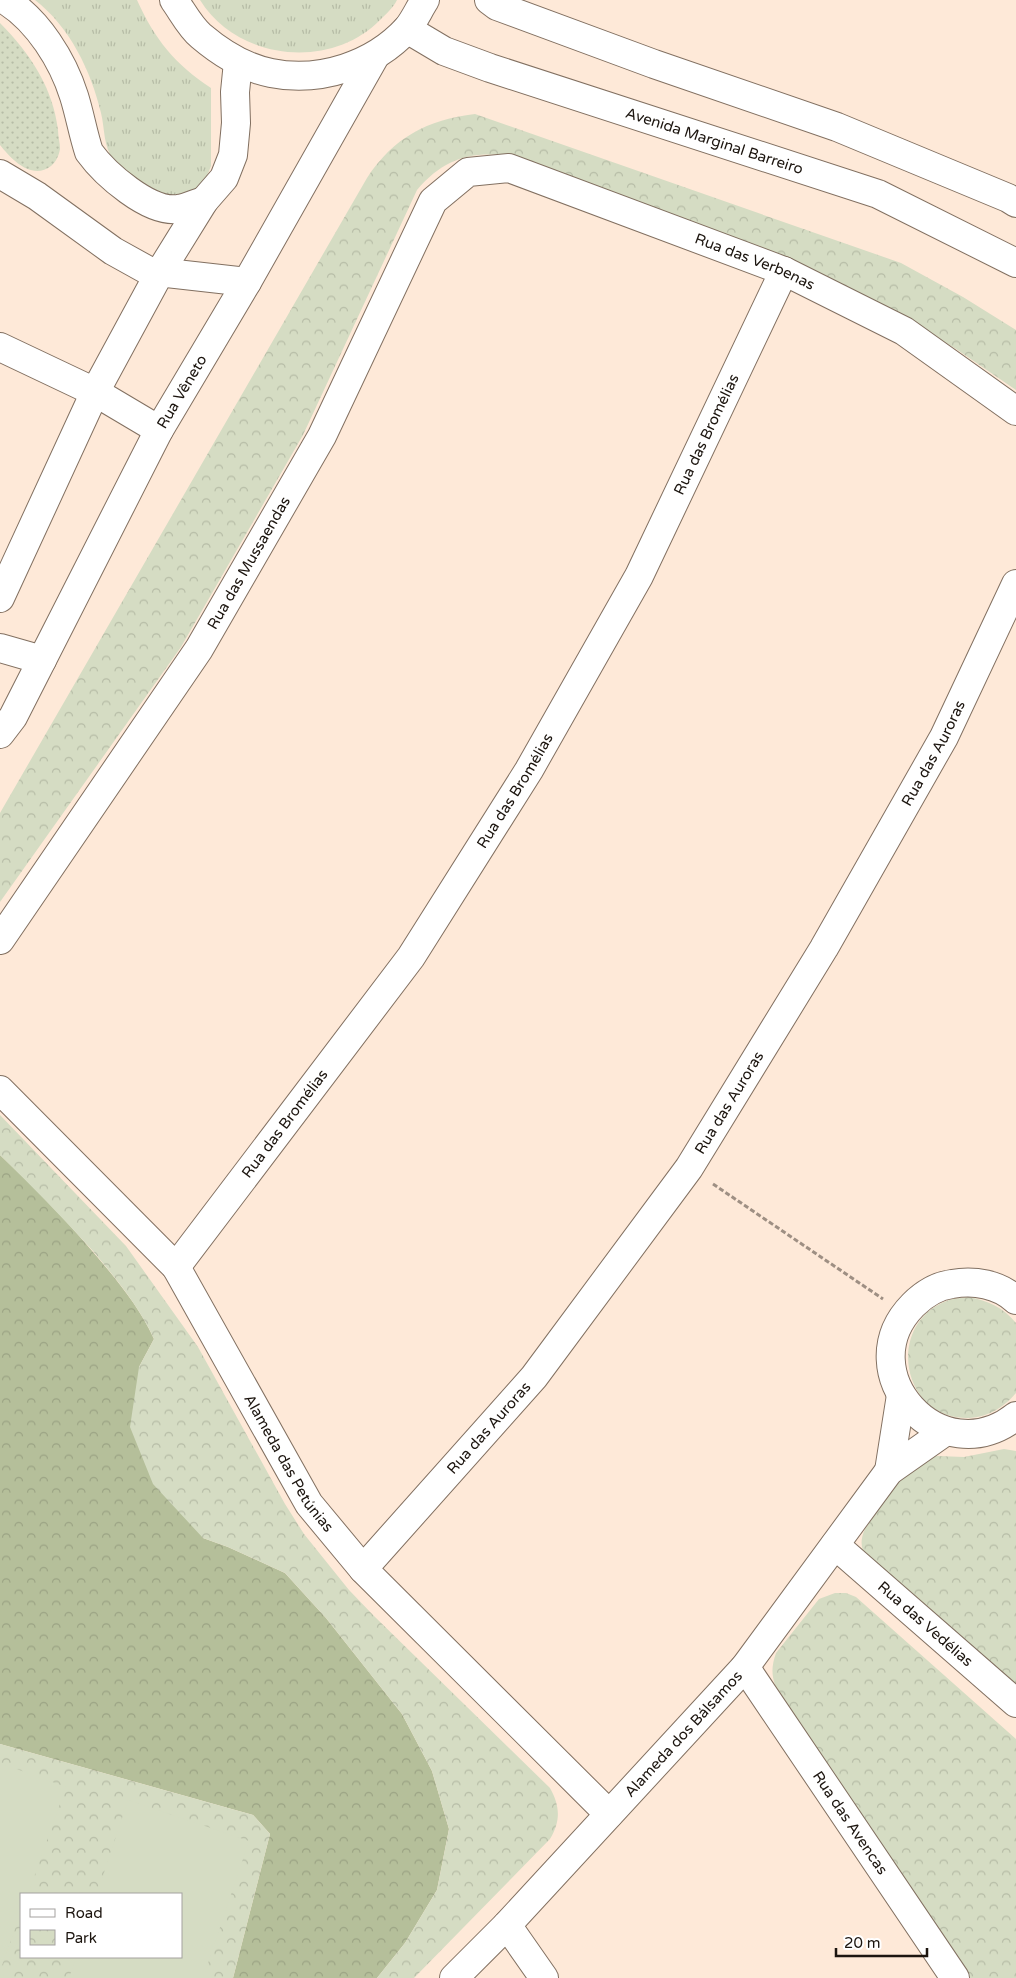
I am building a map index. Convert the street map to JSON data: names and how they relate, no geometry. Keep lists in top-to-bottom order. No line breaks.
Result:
{"streets":{"street":["Avenida Marginal Barreiro","Rua das Verbenas","Rua Vêneto","Rua das Bromélias","Rua das Mussaendas","Rua das Auroras","Alameda das Petúnias","Rua das Vedélias","Alameda dos Bálsamos","Rua das Avencas"]},"crossings":[["Rua das Verbenas","Rua das Bromélias"],["Rua das Verbenas","Rua das Mussaendas"],["Rua das Bromélias","Alameda das Petúnias"],["Rua das Auroras","Alameda das Petúnias"],["Alameda das Petúnias","Alameda dos Bálsamos"],["Rua das Vedélias","Alameda dos Bálsamos"],["Alameda dos Bálsamos","Rua das Avencas"]],"legend":["Road","Park"],"scale_bar":"20 m"}
